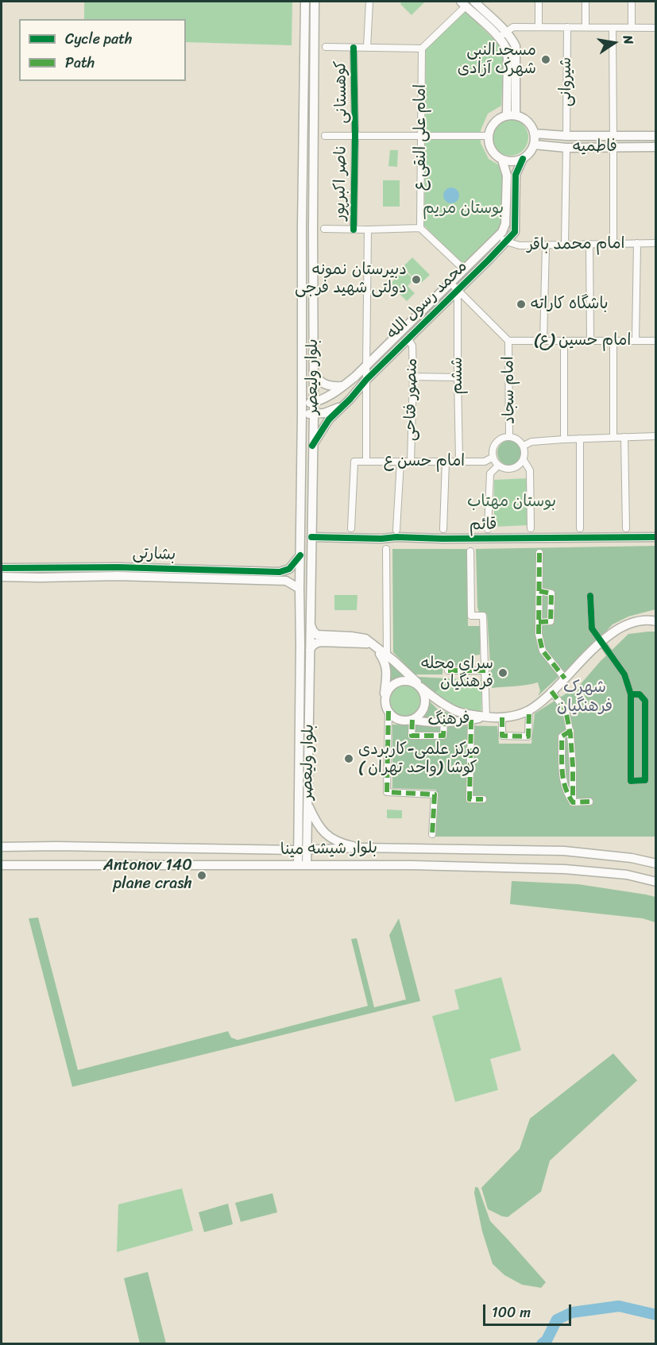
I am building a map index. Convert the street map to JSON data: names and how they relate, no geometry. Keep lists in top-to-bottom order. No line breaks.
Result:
{"streets":{"main road":["فاطمیه","محمد رسول الله","بلوار ولیعصر","قائم","بشارتی","فرهنگ","بلوار شیشه مینا"],"street":["شیروانی","کوهستانی","امام علی النقی ع","ناصر اکبرپور","امام محمد باقر","امام حسین (ع)","ششم","امام سجاد","منصور فتاحی","امام حسن ع"]},"crossings":[["شیروانی","فاطمیه"],["کوهستانی","ناصر اکبرپور"],["فاطمیه","محمد رسول الله"],["امام محمد باقر","محمد رسول الله"],["محمد رسول الله","ششم"],["محمد رسول الله","بلوار ولیعصر"],["محمد رسول الله","امام سجاد"],["محمد رسول الله","منصور فتاحی"],["امام حسین (ع)","امام سجاد"],["ششم","امام سجاد"],["ششم","امام حسن ع"],["بلوار ولیعصر","قائم"],["بلوار ولیعصر","بشارتی"],["بلوار ولیعصر","بلوار شیشه مینا"],["امام سجاد","امام حسن ع"],["منصور فتاحی","امام حسن ع"]],"districts":["شهرک فرهنگیان"],"parks":["بوستان مریم","بوستان مهتاب"],"places":["مسجدالنبی شهرک آزادی","دبیرستان نمونه دولتی شهید فرجی","باشگاه کاراته","سرای محله فرهنگیان","مرکز علمی-کاربردی کوشا (واحد تهران )","Antonov 140 plane crash"],"legend":["Cycle path","Path"],"scale_bar":"100 m","north":"right"}
